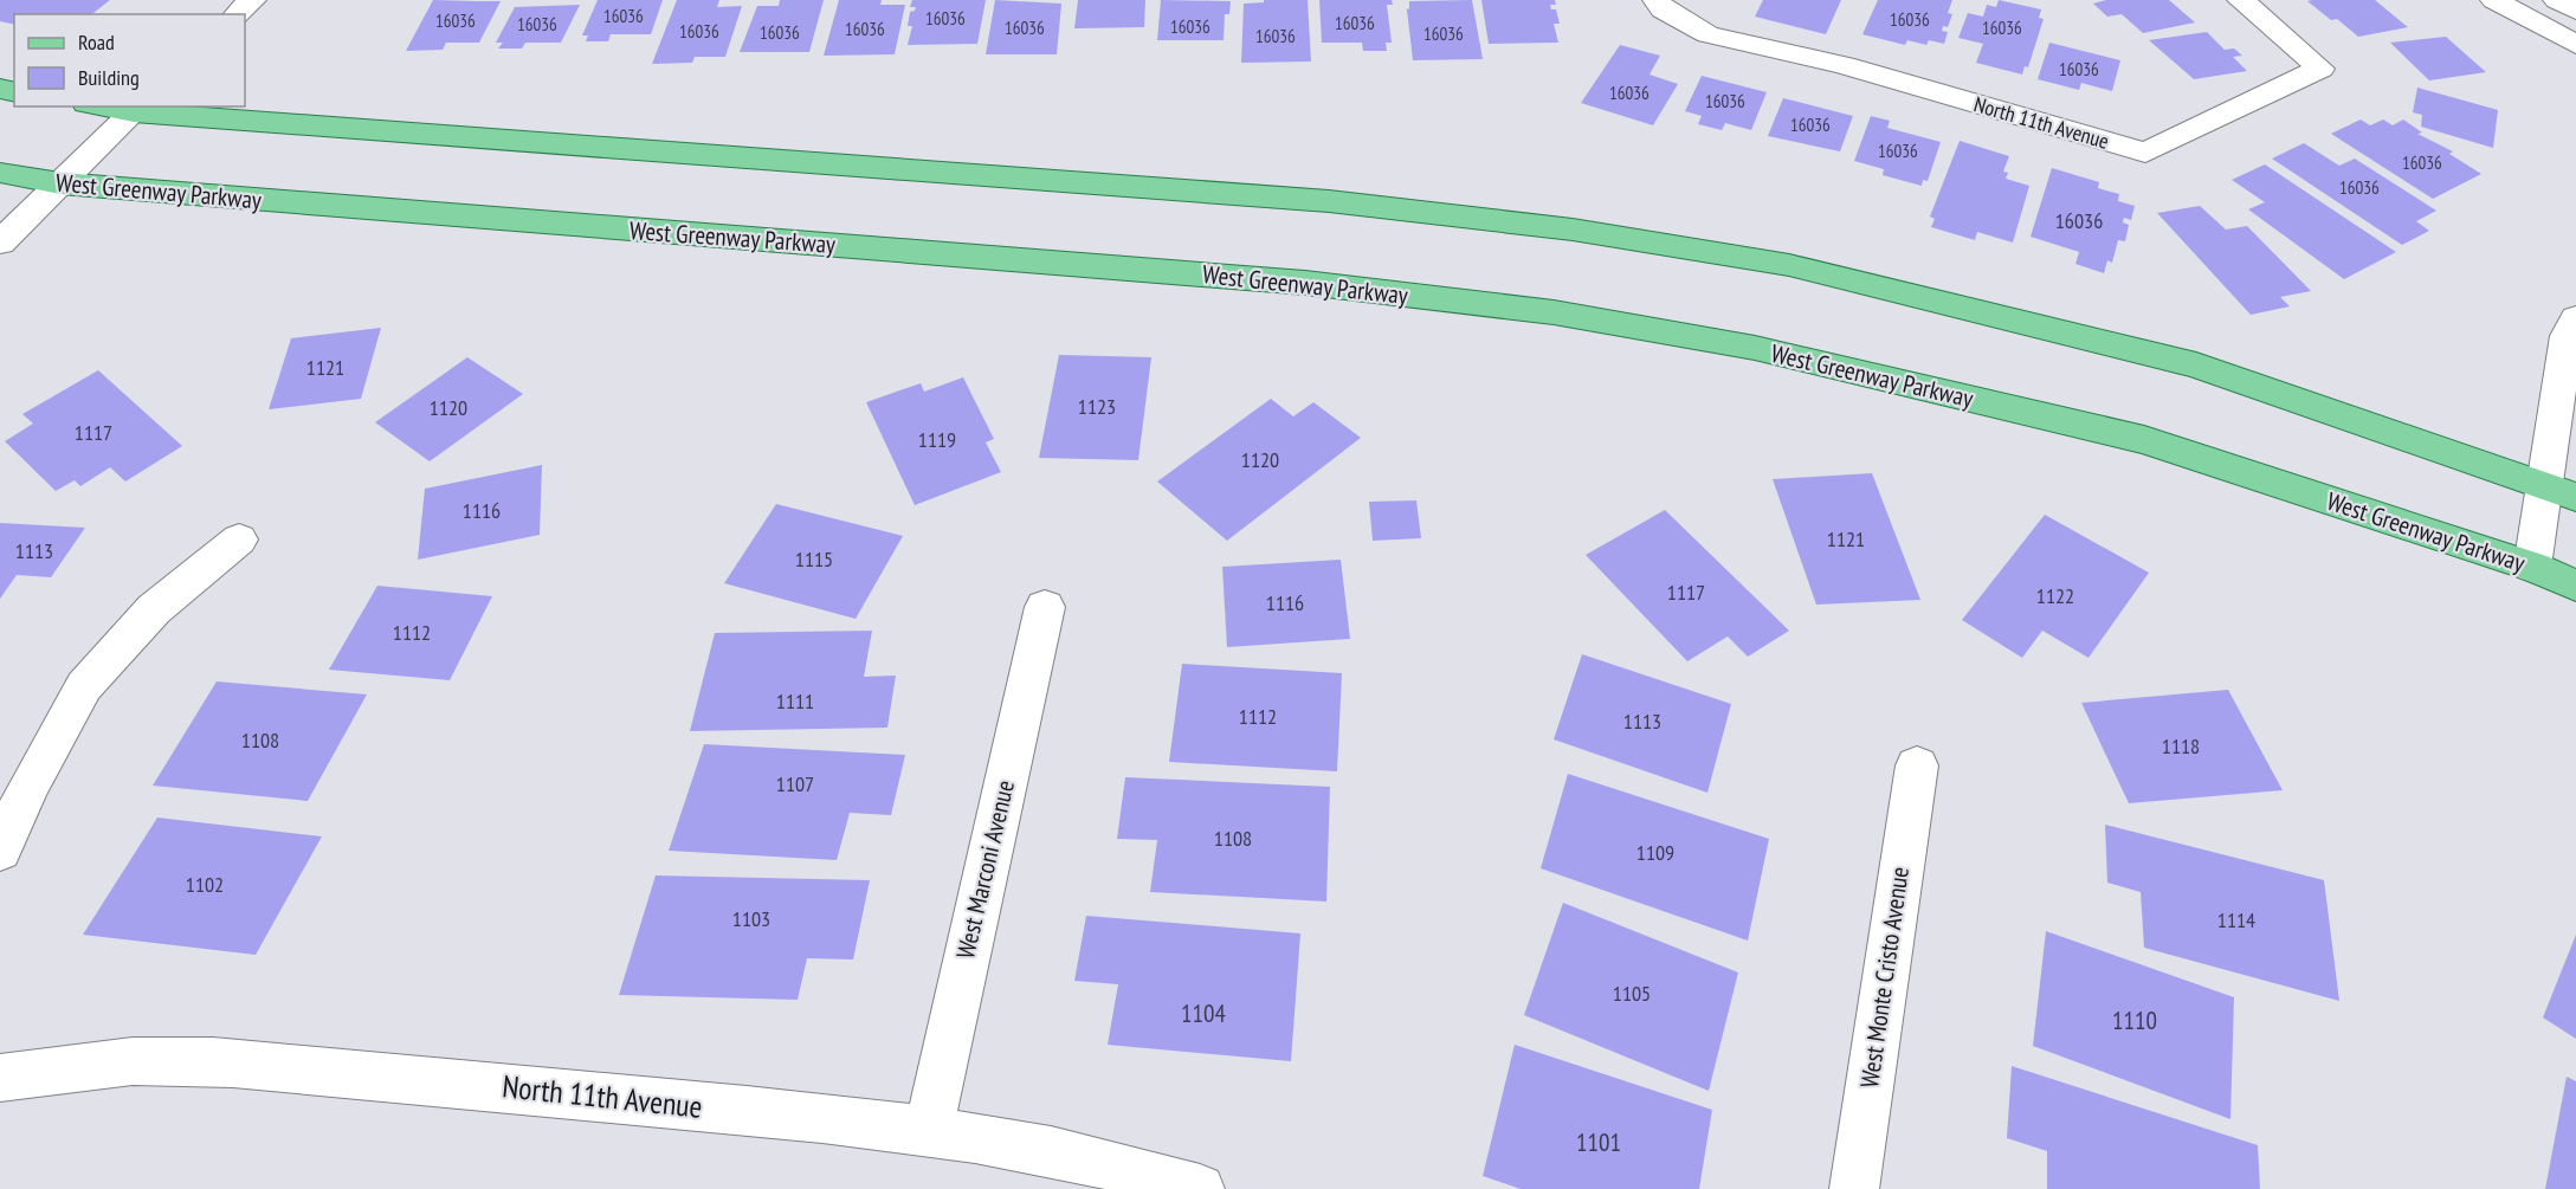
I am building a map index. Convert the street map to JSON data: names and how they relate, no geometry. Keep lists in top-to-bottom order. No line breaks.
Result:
{"streets":{"main road":["West Greenway Parkway"],"street":["North 11th Avenue","West Marconi Avenue","West Monte Cristo Avenue"]},"crossings":[["North 11th Avenue","West Marconi Avenue"]],"house_numbers":["16036","16036","16036","16036","16036","16036","16036","16036","16036","16036","16036","16036","16036","16036","16036","16036","16036","16036","16036","16036","16036","16036","1121","1123","1120","1117","1119","1120","1116","1121","1113","1115","1117","1122","1116","1112","1111","1112","1113","1108","1118","1107","1108","1109","1102","1103","1114","1105","1104","1110","1101"],"legend":["Road","Building"]}
